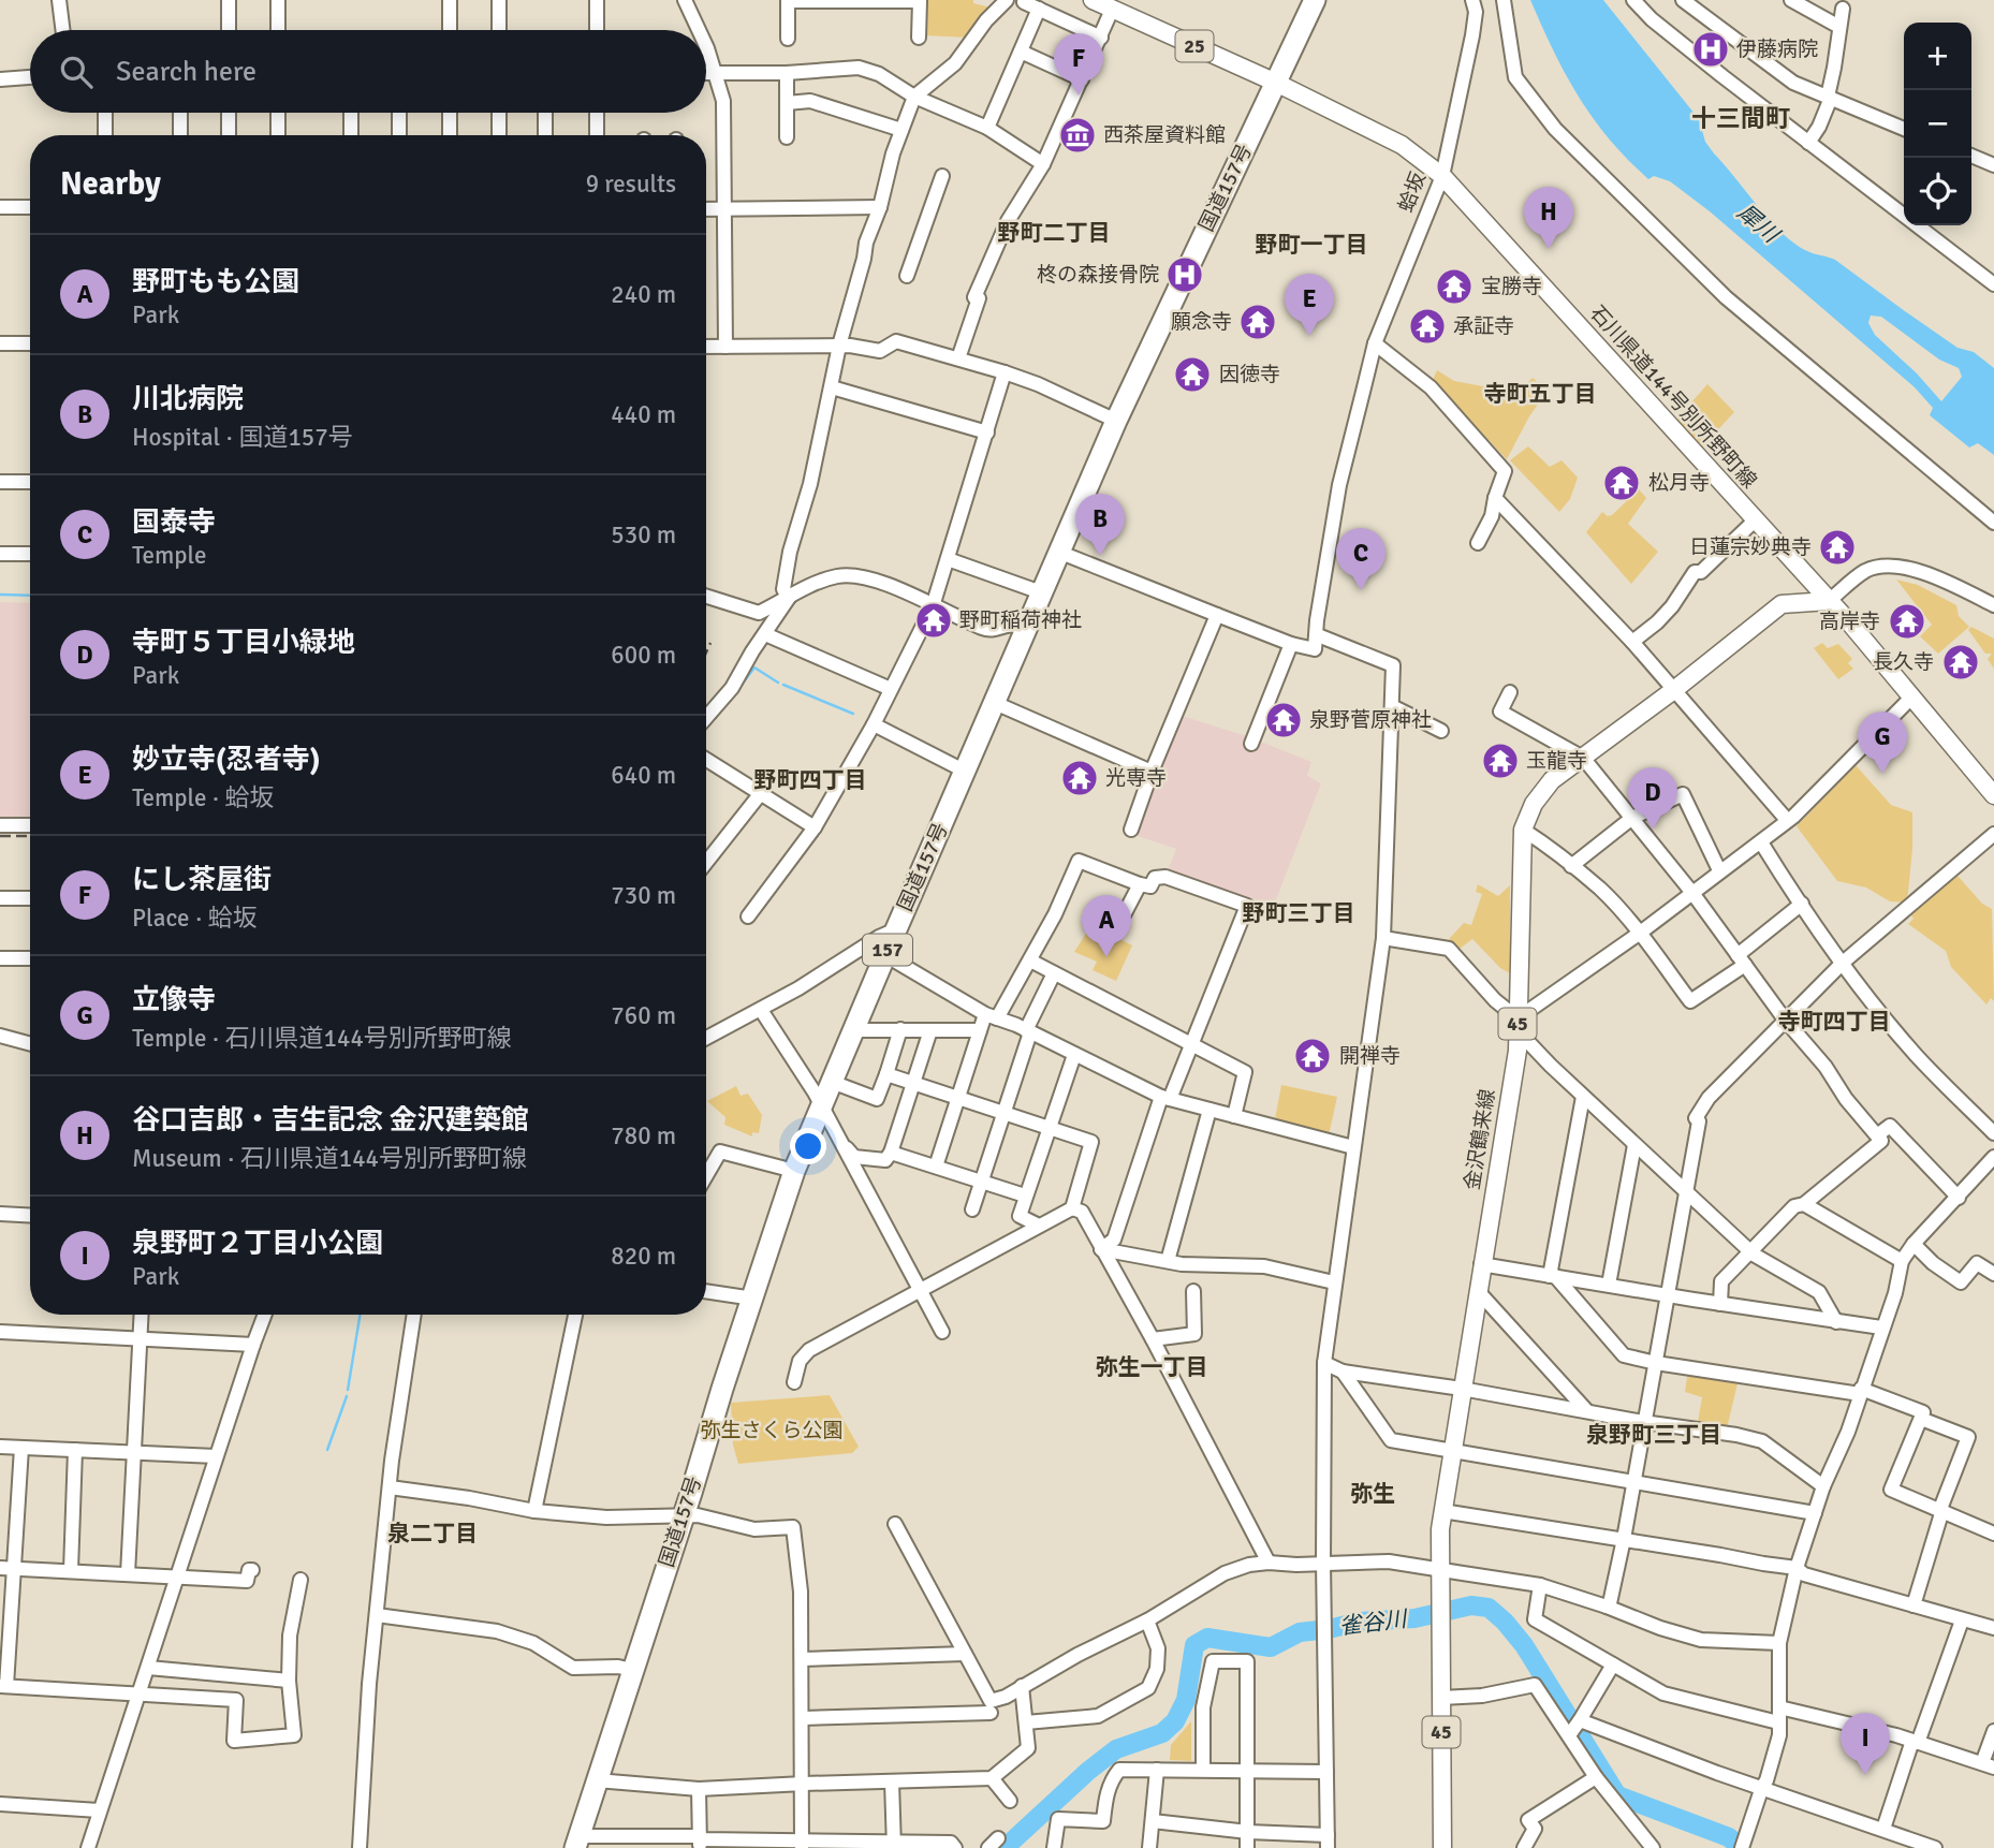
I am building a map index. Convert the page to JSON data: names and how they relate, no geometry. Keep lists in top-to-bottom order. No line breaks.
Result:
{"streets":{"highway":["国道157号","157"],"main road":["25","石川県道144号別所野町線","45","金沢鶴来線"],"street":["蛤坂"]},"crossings":[["25","国道157号"],["25","石川県道144号別所野町線"],["国道157号","石川県道144号別所野町線"],["蛤坂","石川県道144号別所野町線"],["石川県道144号別所野町線","金沢鶴来線"]],"districts":["十三間町","野町二丁目","野町一丁目","寺町五丁目","野町四丁目","野町三丁目","寺町四丁目","弥生一丁目","泉野町三丁目","弥生","泉二丁目"],"water":["犀川","雀谷川"],"parks":["弥生さくら公園"],"places":{"hospital":["伊藤病院","柊の森接骨院"],"museum":["西茶屋資料館"],"temple":["宝勝寺","願念寺","承証寺","因徳寺","松月寺","日蓮宗妙典寺","野町稲荷神社","高岸寺","長久寺","泉野菅原神社","玉龍寺","光専寺","開禅寺"]},"page":{"map_buttons":["+","−"],"search":"Search here","pins":["F","H","E","B","C","G","D","A","I"],"heading":["Nearby","9 results"],"list":[{"mark":"A","name":"野町もも公園","note":"Park","value":"240 m"},{"mark":"B","name":"川北病院","note":"Hospital · 国道157号","value":"440 m"},{"mark":"C","name":"国泰寺","note":"Temple","value":"530 m"},{"mark":"D","name":"寺町５丁目小緑地","note":"Park","value":"600 m"},{"mark":"E","name":"妙立寺(忍者寺)","note":"Temple · 蛤坂","value":"640 m"},{"mark":"F","name":"にし茶屋街","note":"Place · 蛤坂","value":"730 m"},{"mark":"G","name":"立像寺","note":"Temple · 石川県道144号別所野町線","value":"760 m"},{"mark":"H","name":"谷口吉郎・吉生記念 金沢建築館","note":"Museum · 石川県道144号別所野町線","value":"780 m"},{"mark":"I","name":"泉野町２丁目小公園","note":"Park","value":"820 m"}]}}
